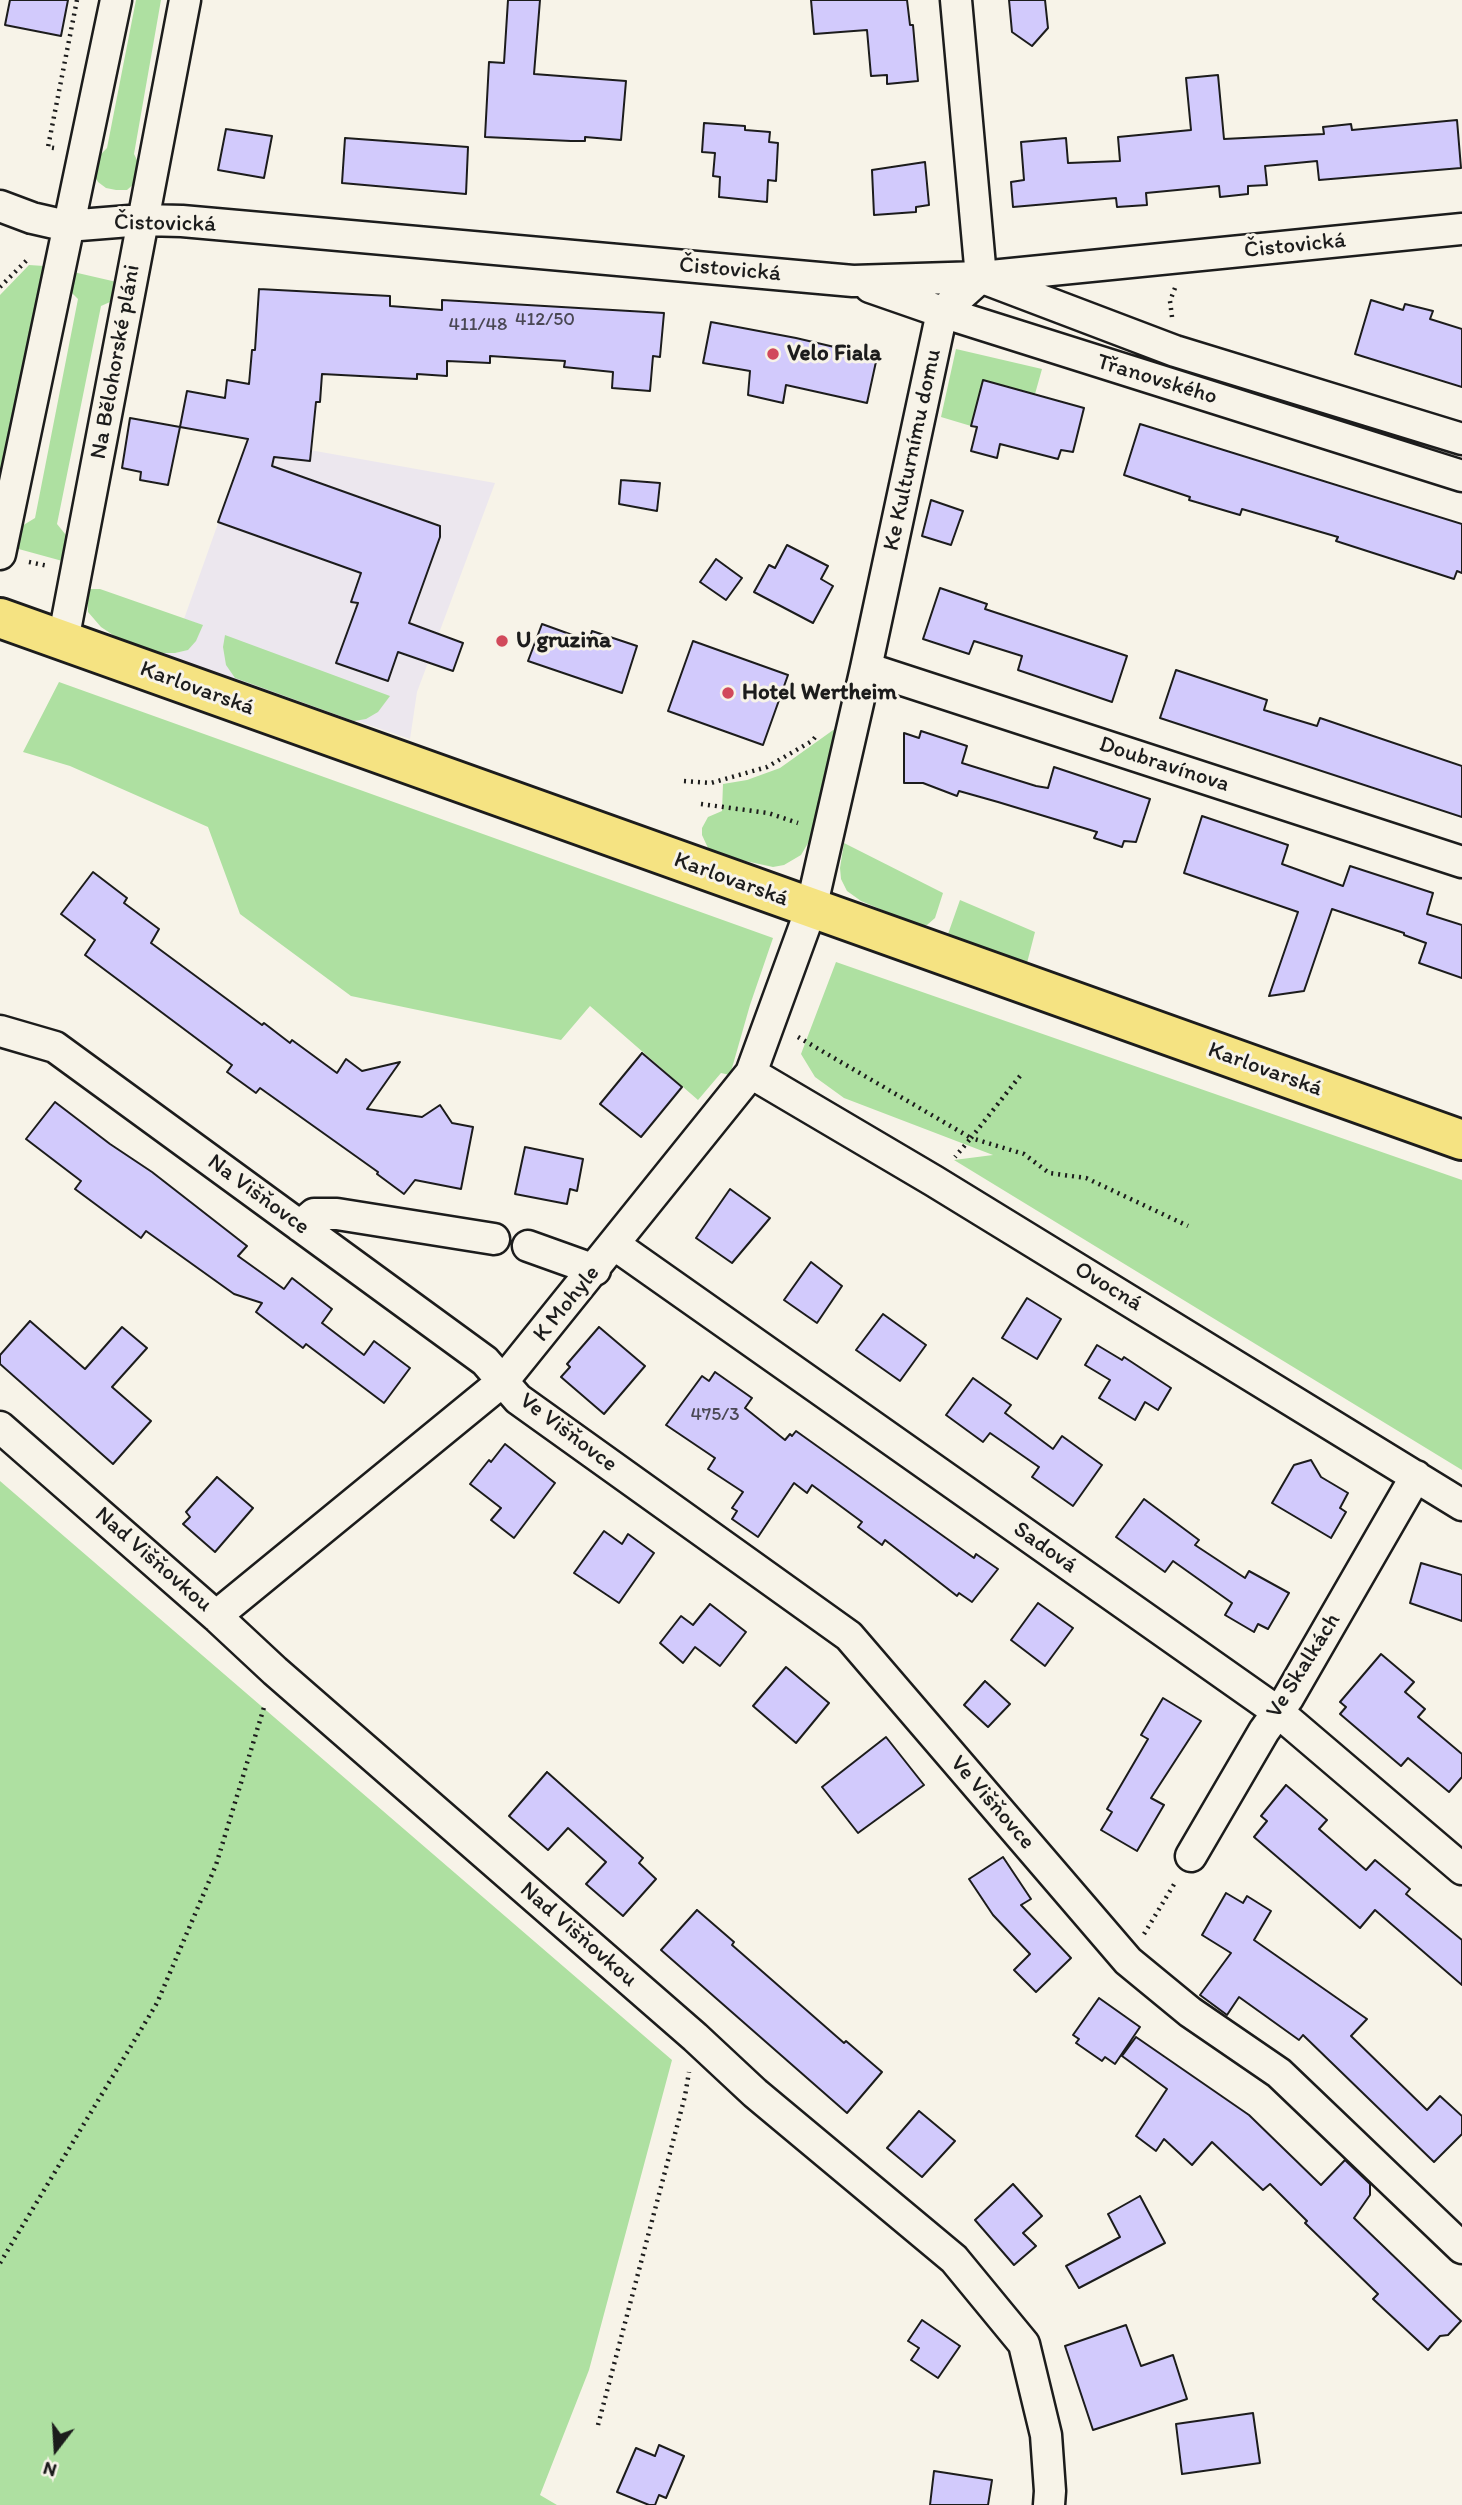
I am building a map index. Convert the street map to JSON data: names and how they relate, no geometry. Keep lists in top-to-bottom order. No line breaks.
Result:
{"streets":{"main road":["Karlovarská"],"street":["Čistovická","Na Bělohorské pláni","Třanovského","Ke Kulturnímu domu","Doubravínova","Na Višňovce","Ovocná","K Mohyle","Ve Višňovce","Sadová","Nad Višňovkou","Ve Skalkách"]},"crossings":[["Čistovická","Na Bělohorské pláni"],["Čistovická","Třanovského"],["Na Bělohorské pláni","Karlovarská"],["Třanovského","Ke Kulturnímu domu"],["Ke Kulturnímu domu","Karlovarská"],["Ke Kulturnímu domu","Doubravínova"],["Ke Kulturnímu domu","K Mohyle"],["Karlovarská","K Mohyle"],["Na Višňovce","K Mohyle"],["Na Višňovce","Ve Višňovce"],["Ovocná","K Mohyle"],["Ovocná","Ve Skalkách"],["K Mohyle","Ve Višňovce"],["K Mohyle","Sadová"],["K Mohyle","Nad Višňovkou"],["Sadová","Ve Skalkách"]],"places":["Velo Fiala","U gruzina","Hotel Wertheim"],"house_numbers":["412/50","411/48","475/3"],"north":"bottom"}
